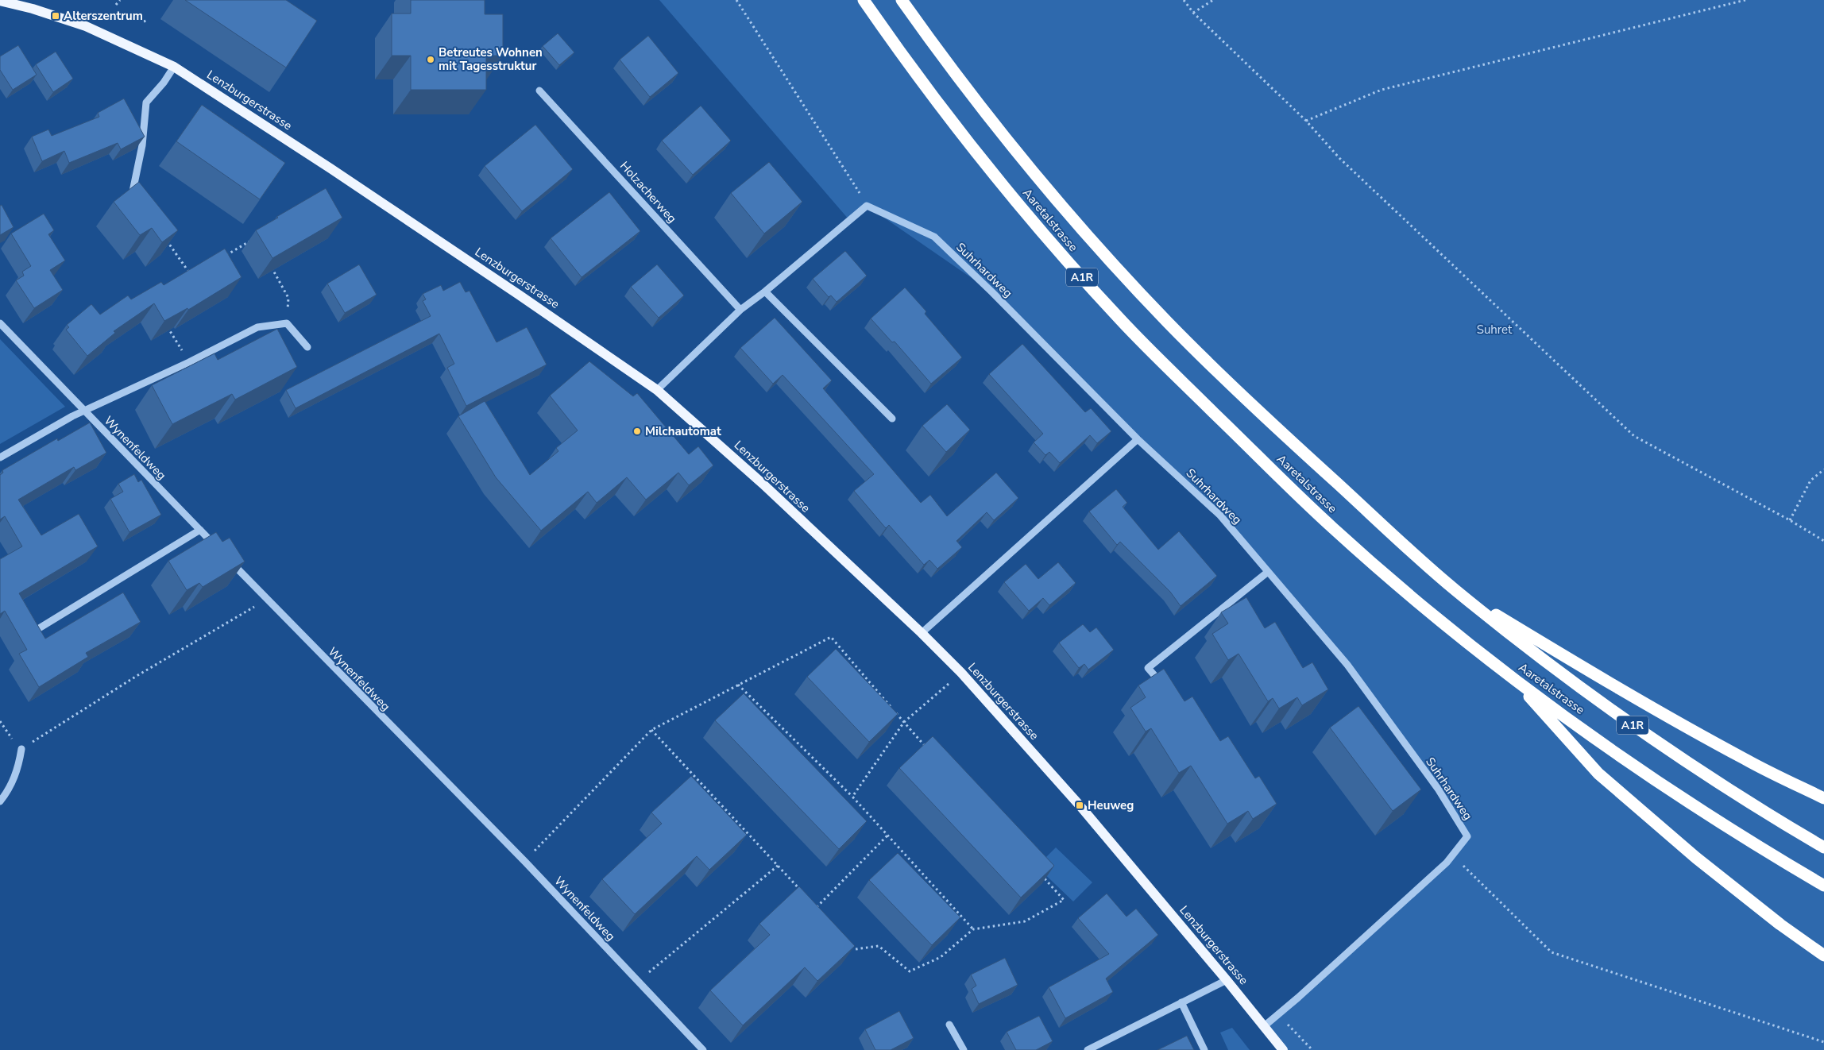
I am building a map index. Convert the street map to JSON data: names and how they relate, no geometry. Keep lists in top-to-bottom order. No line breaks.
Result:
{"streets":{"highway":["Aaretalstrasse","A1R"],"main road":["Lenzburgerstrasse"],"street":["Holzacherweg","Suhrhardweg","Wynenfeldweg"]},"crossings":[["Lenzburgerstrasse","Suhrhardweg"]],"parks":["Suhret"],"places":{"transit":["Alterszentrum","Heuweg"],"other":["Betreutes Wohnen mit Tagesstruktur","Milchautomat"]}}
